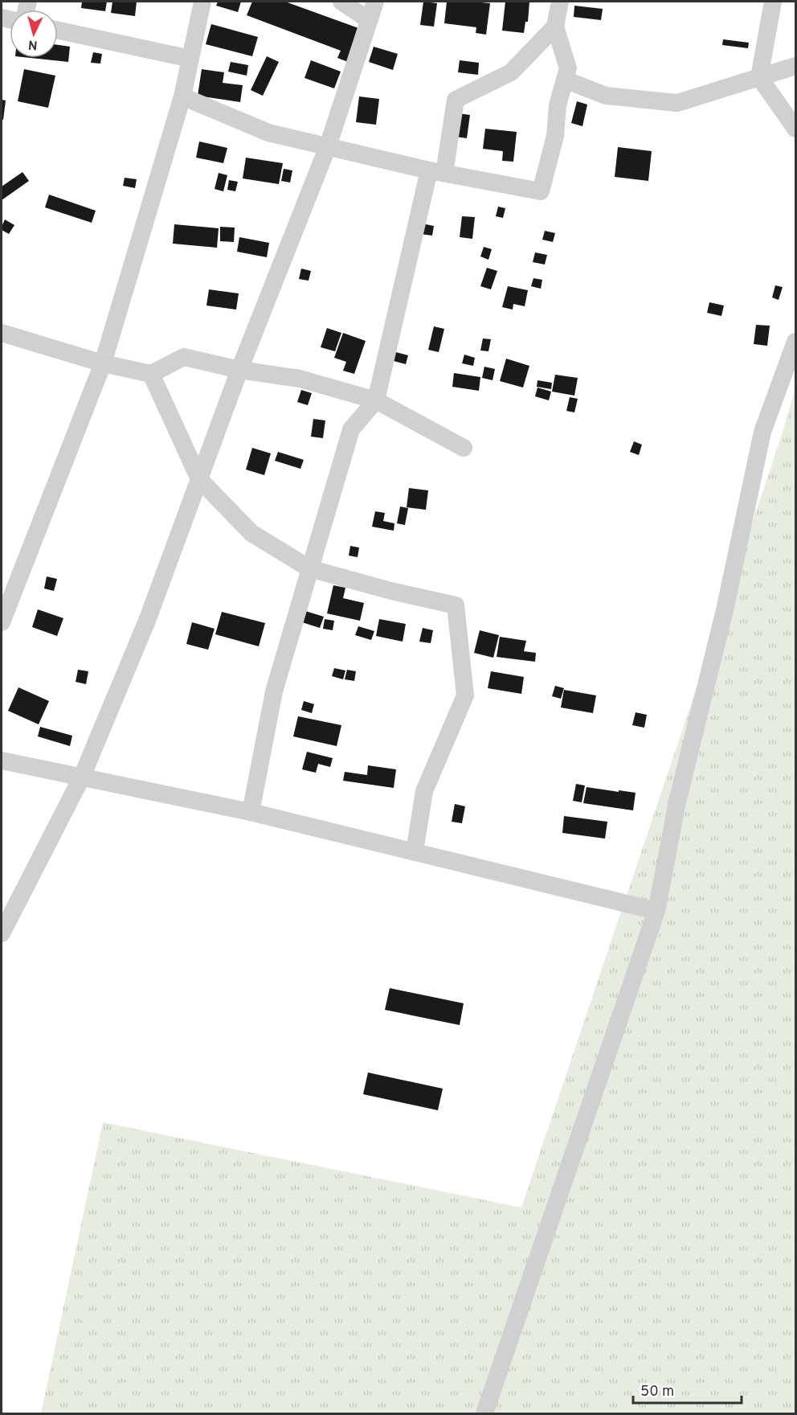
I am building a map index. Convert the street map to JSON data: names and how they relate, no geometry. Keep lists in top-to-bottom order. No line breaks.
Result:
{"scale_bar":"50 m","north":"bottom"}
